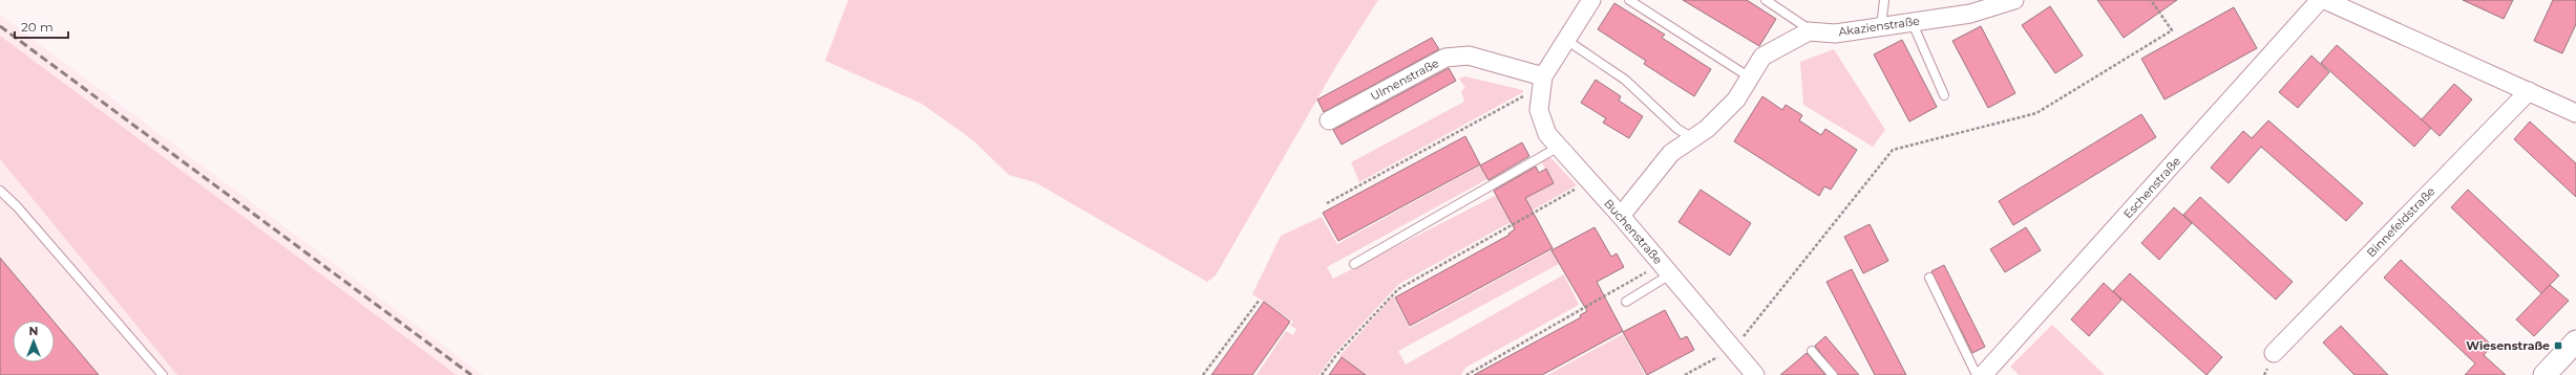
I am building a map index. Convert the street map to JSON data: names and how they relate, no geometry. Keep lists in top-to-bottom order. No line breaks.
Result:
{"streets":{"street":["Akazienstraße","Ulmenstraße","Eschenstraße","Binnefeldstraße","Buchenstraße"]},"crossings":[["Akazienstraße","Buchenstraße"],["Ulmenstraße","Buchenstraße"]],"places":{"transit":["Wiesenstraße"]},"scale_bar":"20 m","north":"top"}
